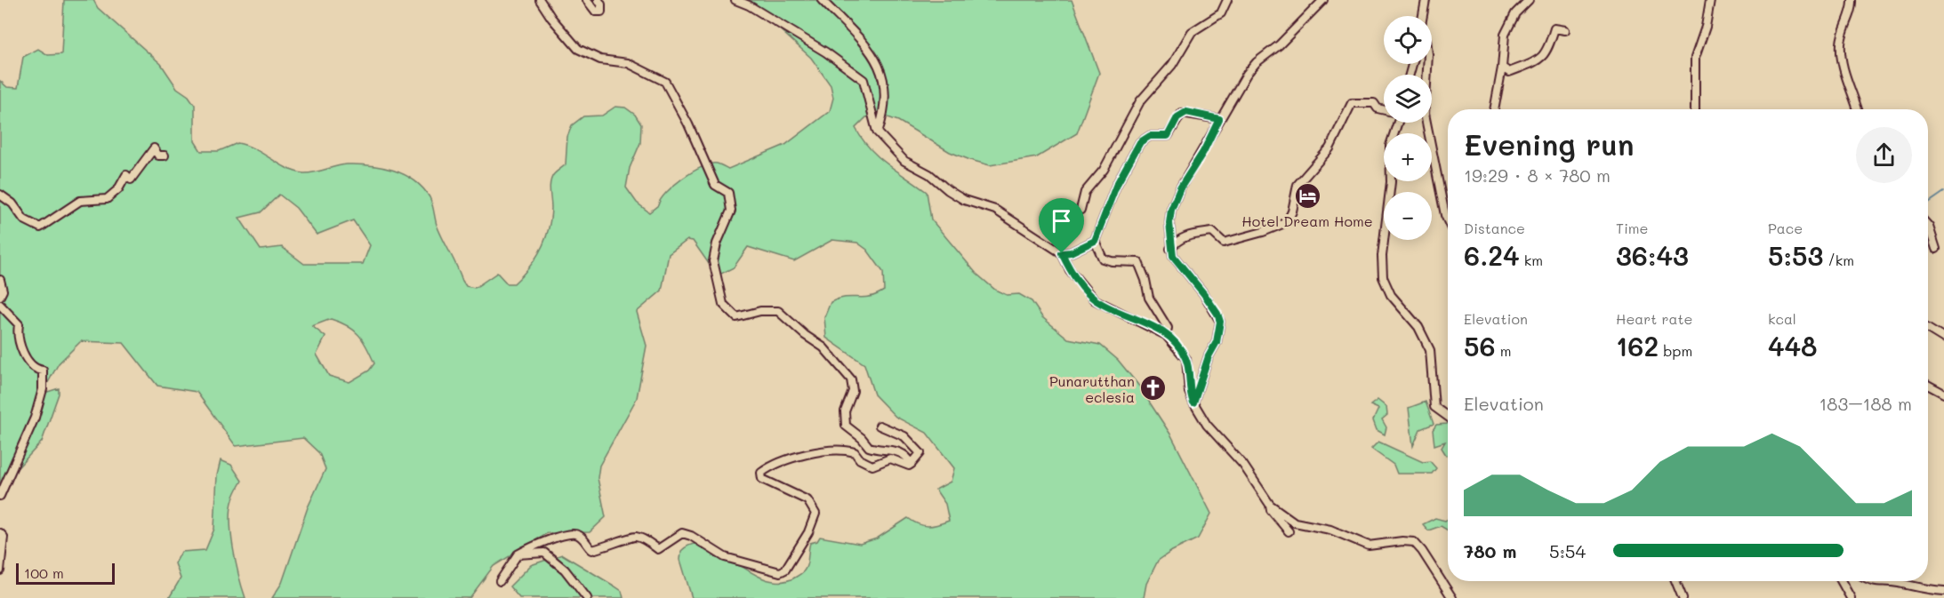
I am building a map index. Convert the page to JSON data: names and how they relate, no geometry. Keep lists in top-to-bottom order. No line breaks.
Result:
{"places":{"hotel":["Hotel Dream Home"],"church":["Punarutthan eclesia"]},"scale_bar":"100 m","page":{"map_buttons":["+","−"],"heading":["Evening run","19:29 · 8 × 780 m"],"stats":[["Distance","6.24 km"],["Time","36:43"],["Pace","5:53 /km"],["Elevation","56 m"],["Heart rate","162 bpm"],["kcal","448"]],"chart":["Elevation","183–188 m"],"list":[{"name":"780 m","note":"5:54"}],"scale":"100 m"}}
